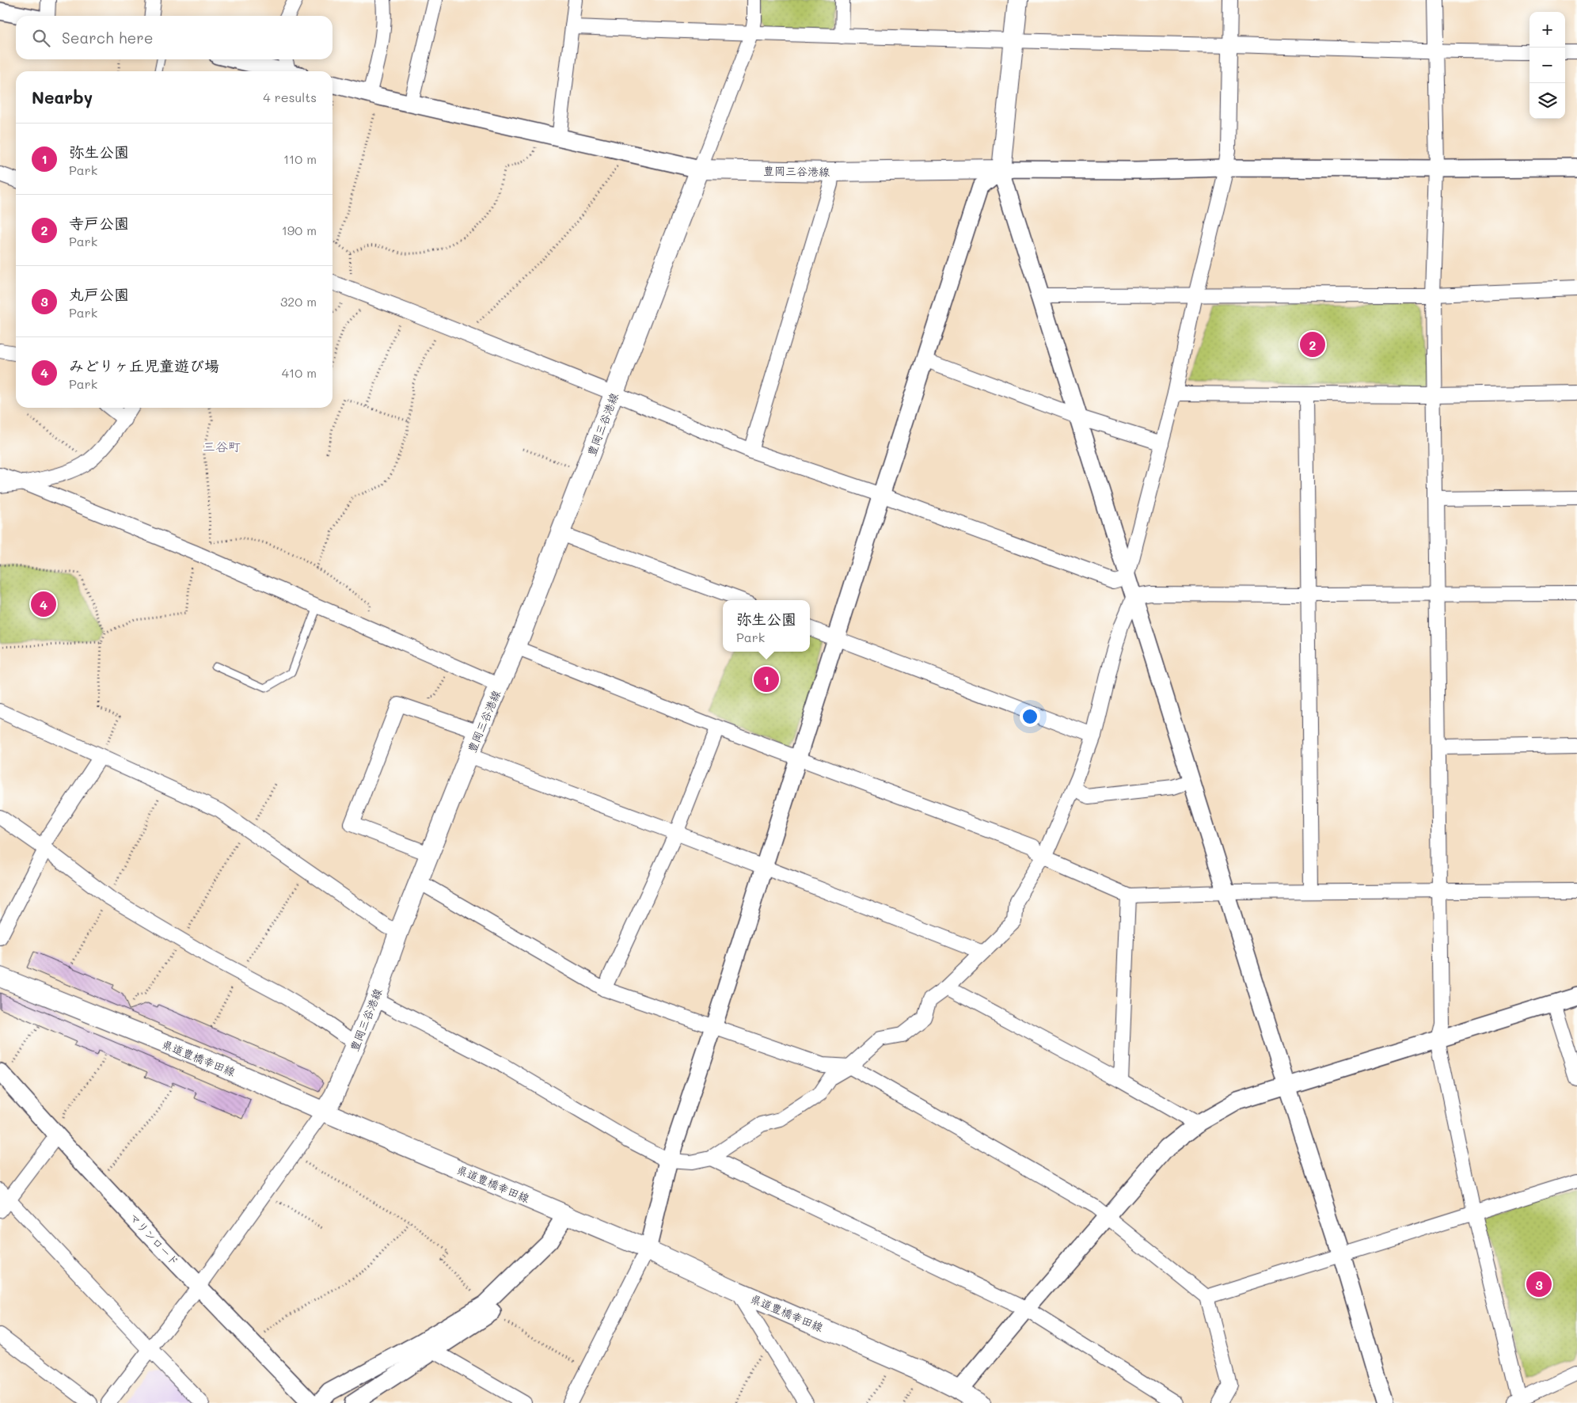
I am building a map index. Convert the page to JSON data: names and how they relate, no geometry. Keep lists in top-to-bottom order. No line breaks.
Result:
{"streets":{"main road":["豊岡三谷港線","県道豊橋幸田線"],"street":["マリンロード"]},"crossings":[["豊岡三谷港線","県道豊橋幸田線"]],"districts":["三谷町"],"page":{"map_buttons":["+","−"],"search":"Search here","heading":["Nearby","4 results"],"list":[{"mark":"1","name":"弥生公園","note":"Park","value":"110 m"},{"mark":"2","name":"寺戸公園","note":"Park","value":"190 m"},{"mark":"3","name":"丸戸公園","note":"Park","value":"320 m"},{"mark":"4","name":"みどりヶ丘児童遊び場","note":"Park","value":"410 m"}],"pins":["2","4","1","3"],"popup":["弥生公園","Park"]}}
